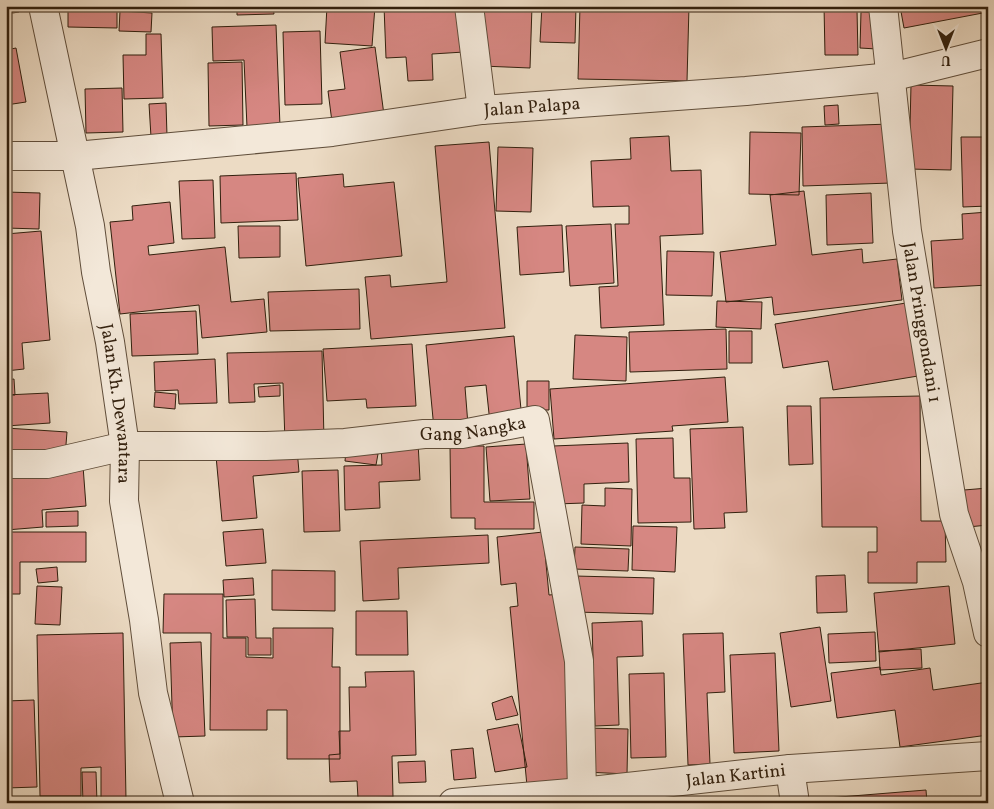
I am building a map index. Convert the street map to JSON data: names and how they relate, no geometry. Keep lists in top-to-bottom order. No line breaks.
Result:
{"streets":{"street":["Jalan Palapa","Jalan Pringgondani 1","Jalan Kh. Dewantara","Gang Nangka","Jalan Kartini"]},"crossings":[["Jalan Palapa","Jalan Pringgondani 1"],["Jalan Palapa","Jalan Kh. Dewantara"],["Jalan Kh. Dewantara","Gang Nangka"],["Gang Nangka","Jalan Kartini"]],"north":"bottom"}
